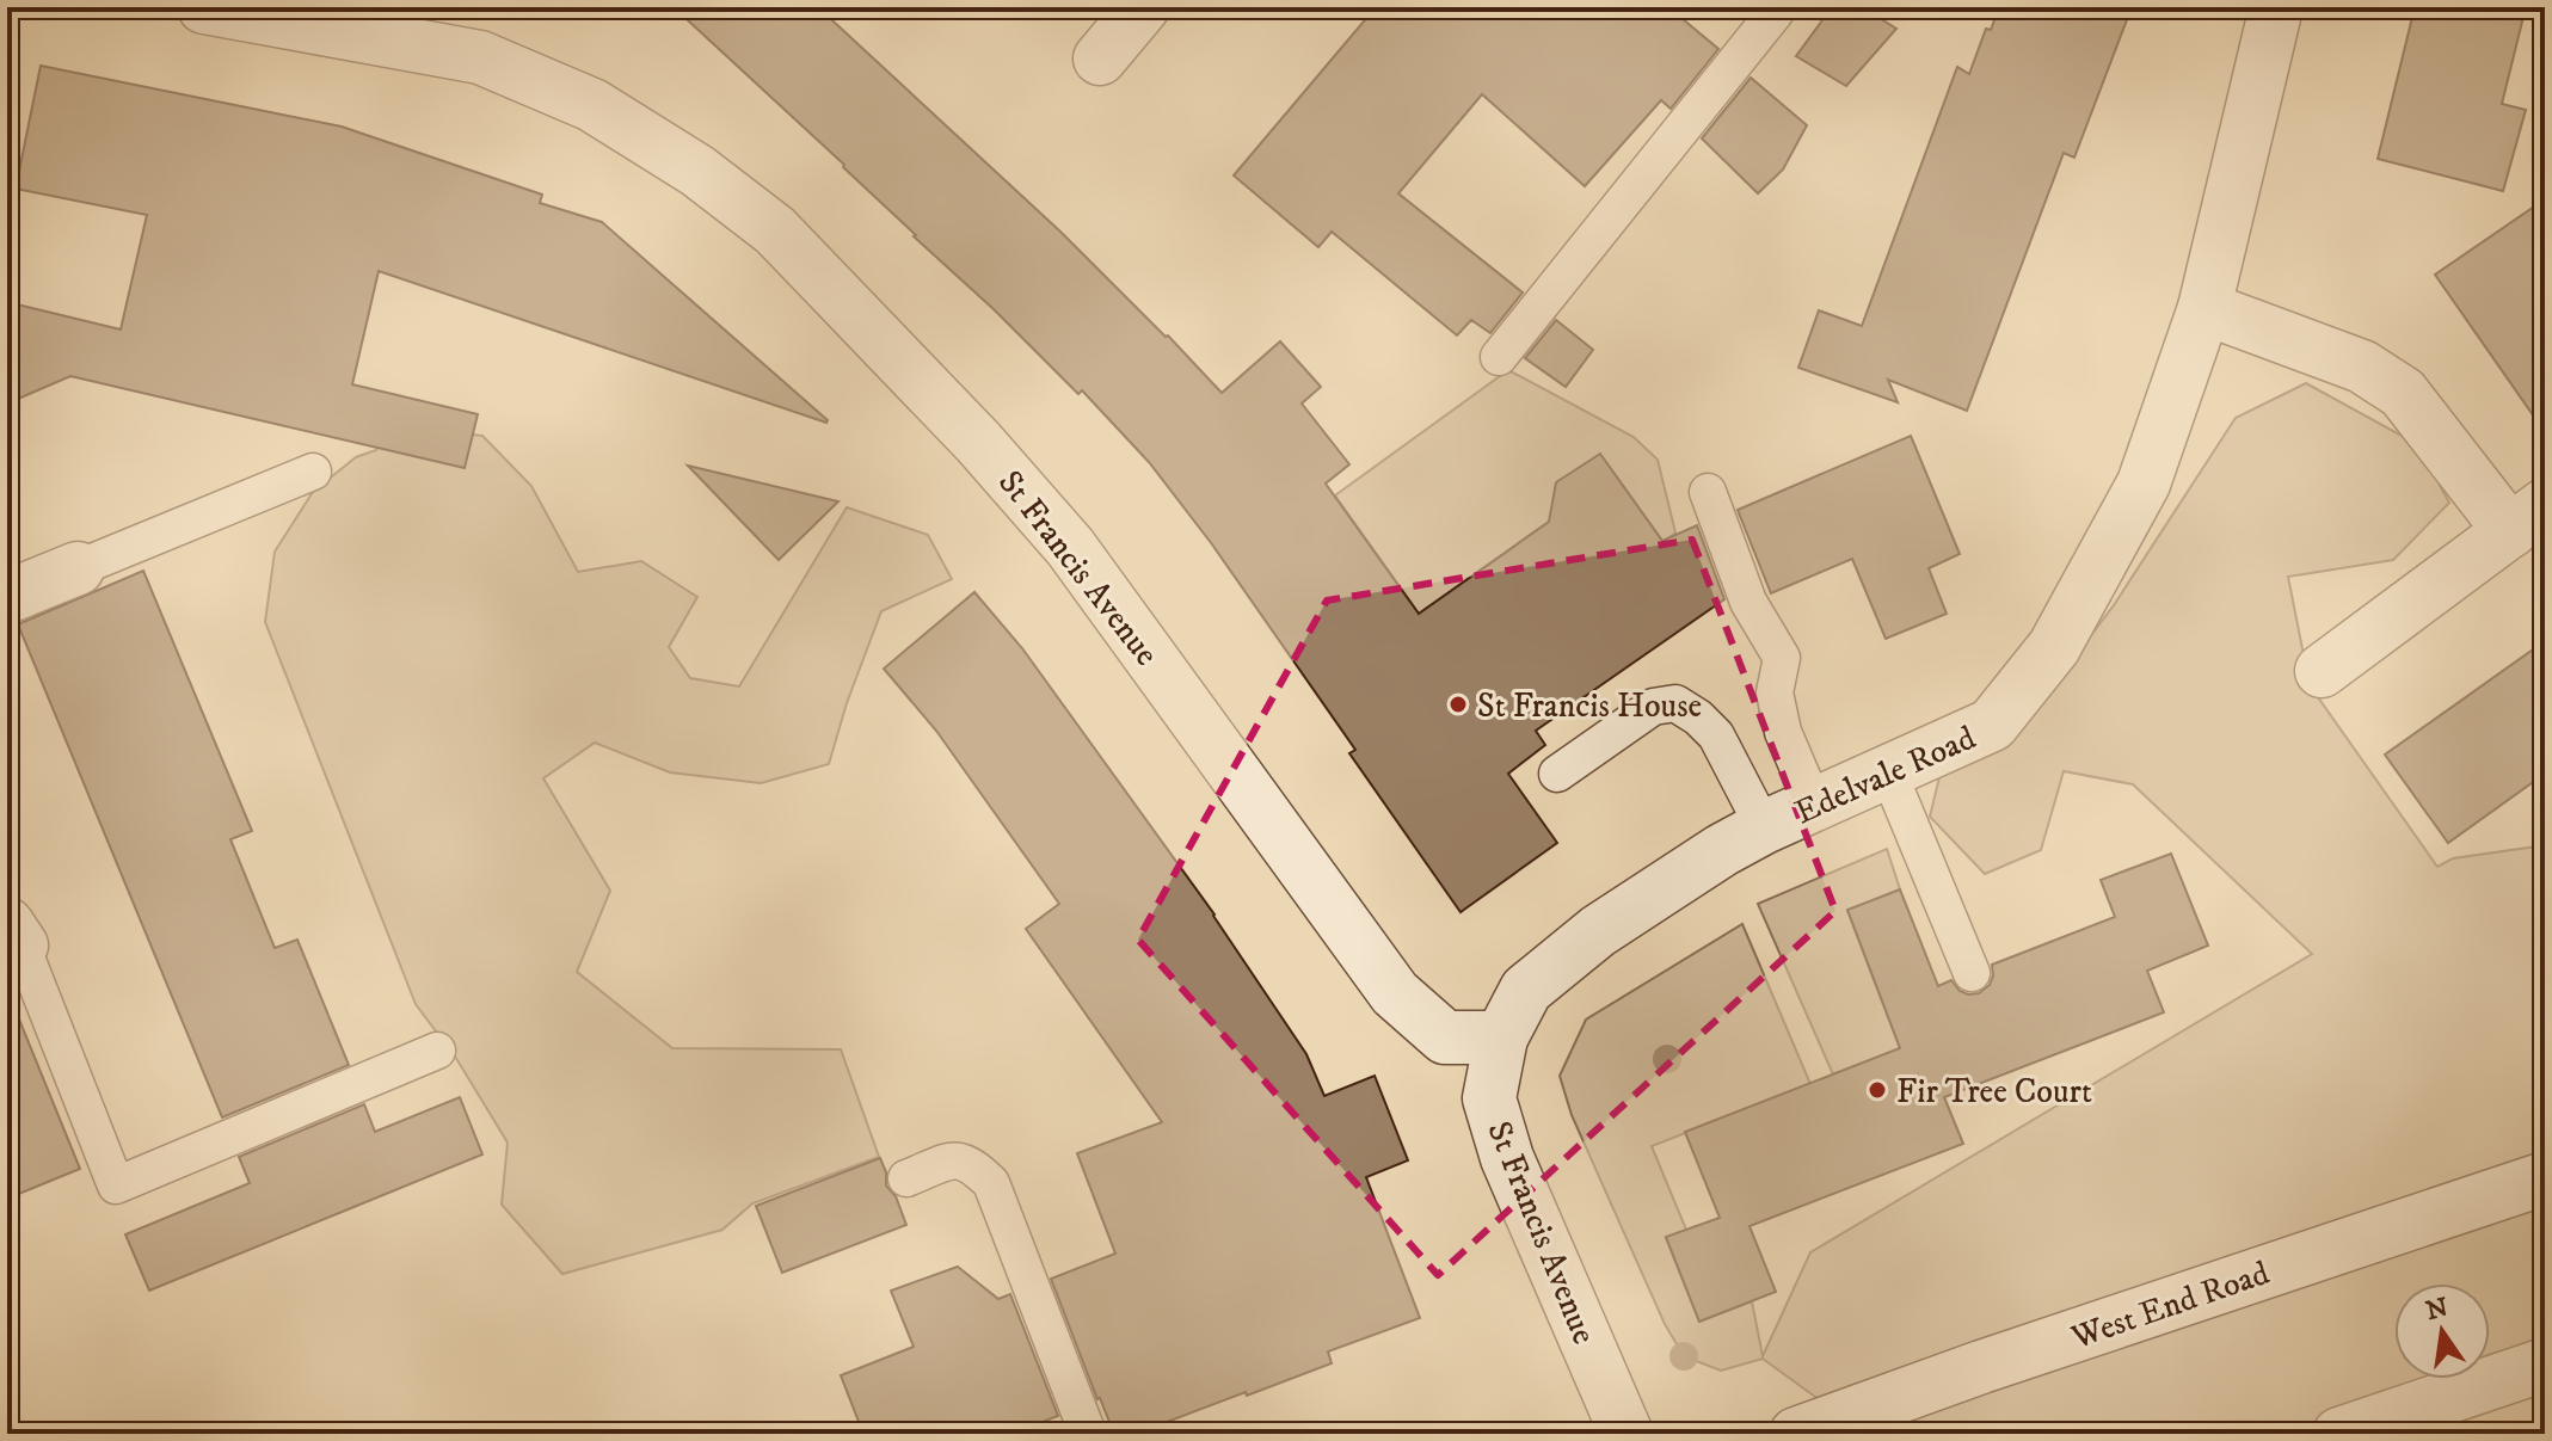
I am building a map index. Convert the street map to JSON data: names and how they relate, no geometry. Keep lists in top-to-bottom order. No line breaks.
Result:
{"streets":{"street":["St Francis Avenue","Edelvale Road","West End Road"]},"crossings":[["St Francis Avenue","Edelvale Road"]],"places":["St Francis House","Fir Tree Court"],"north":"top"}
